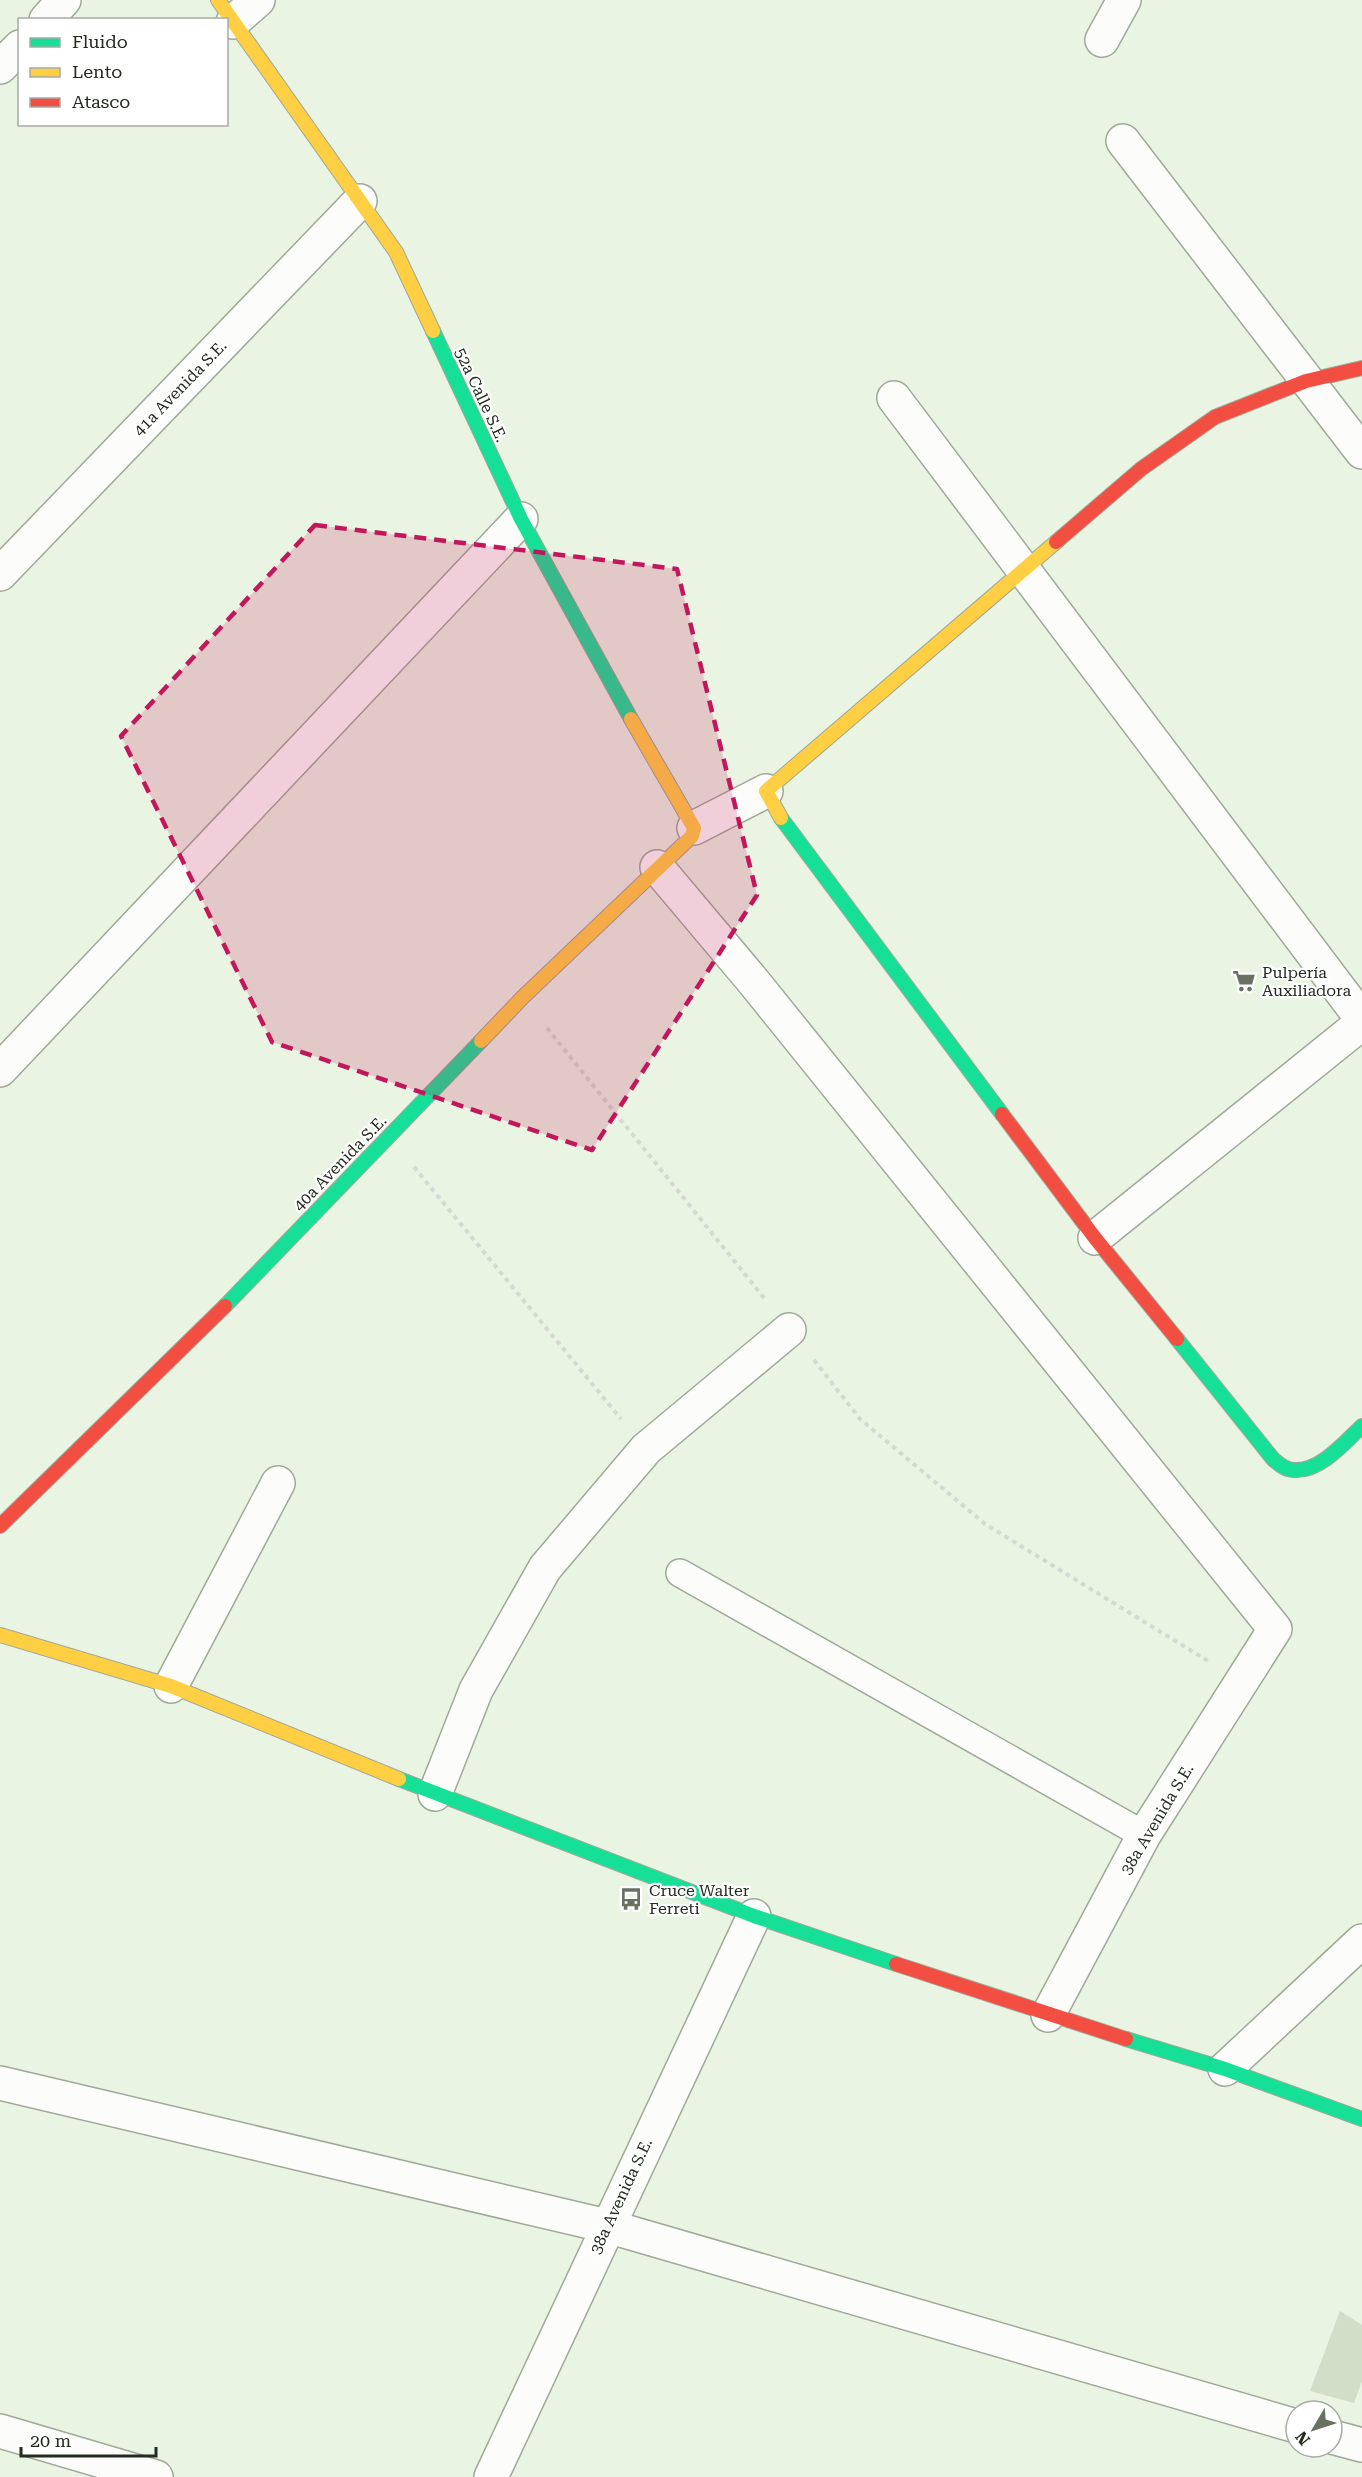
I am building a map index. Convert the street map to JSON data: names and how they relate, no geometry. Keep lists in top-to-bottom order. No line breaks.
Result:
{"streets":{"street":["41a Avenida S.E.","52a Calle S.E.","40a Avenida S.E.","38a Avenida S.E."]},"crossings":[["41a Avenida S.E.","52a Calle S.E."],["52a Calle S.E.","40a Avenida S.E."],["40a Avenida S.E.","38a Avenida S.E."]],"places":{"supermarket":["Pulpería Auxiliadora"],"bus stop":["Cruce Walter Ferreti"]},"legend":["Fluido","Lento","Atasco"],"scale_bar":"20 m","north":"bottom left"}
